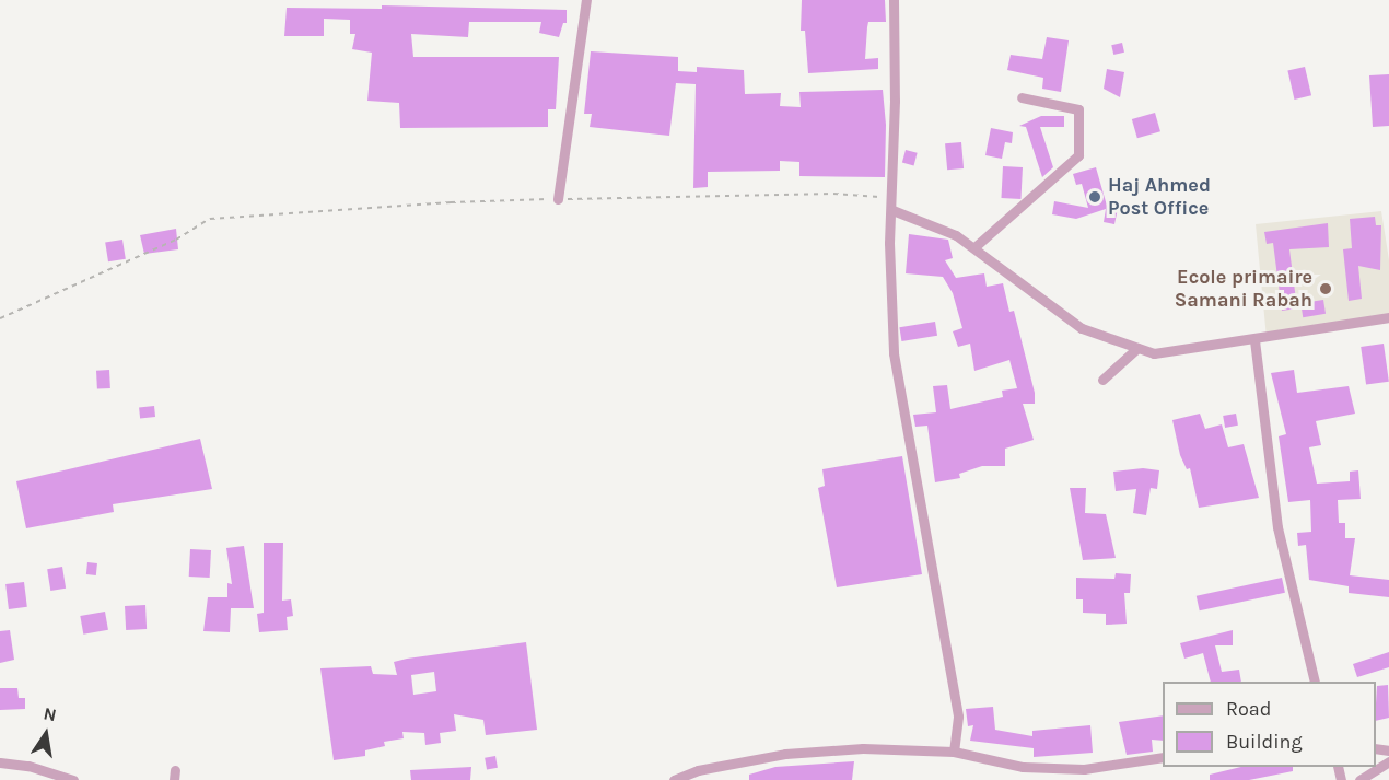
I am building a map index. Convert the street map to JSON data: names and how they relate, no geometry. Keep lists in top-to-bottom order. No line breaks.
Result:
{"places":["Haj Ahmed Post Office","Ecole primaire Samani Rabah"],"legend":["Road","Building"],"north":"top"}
